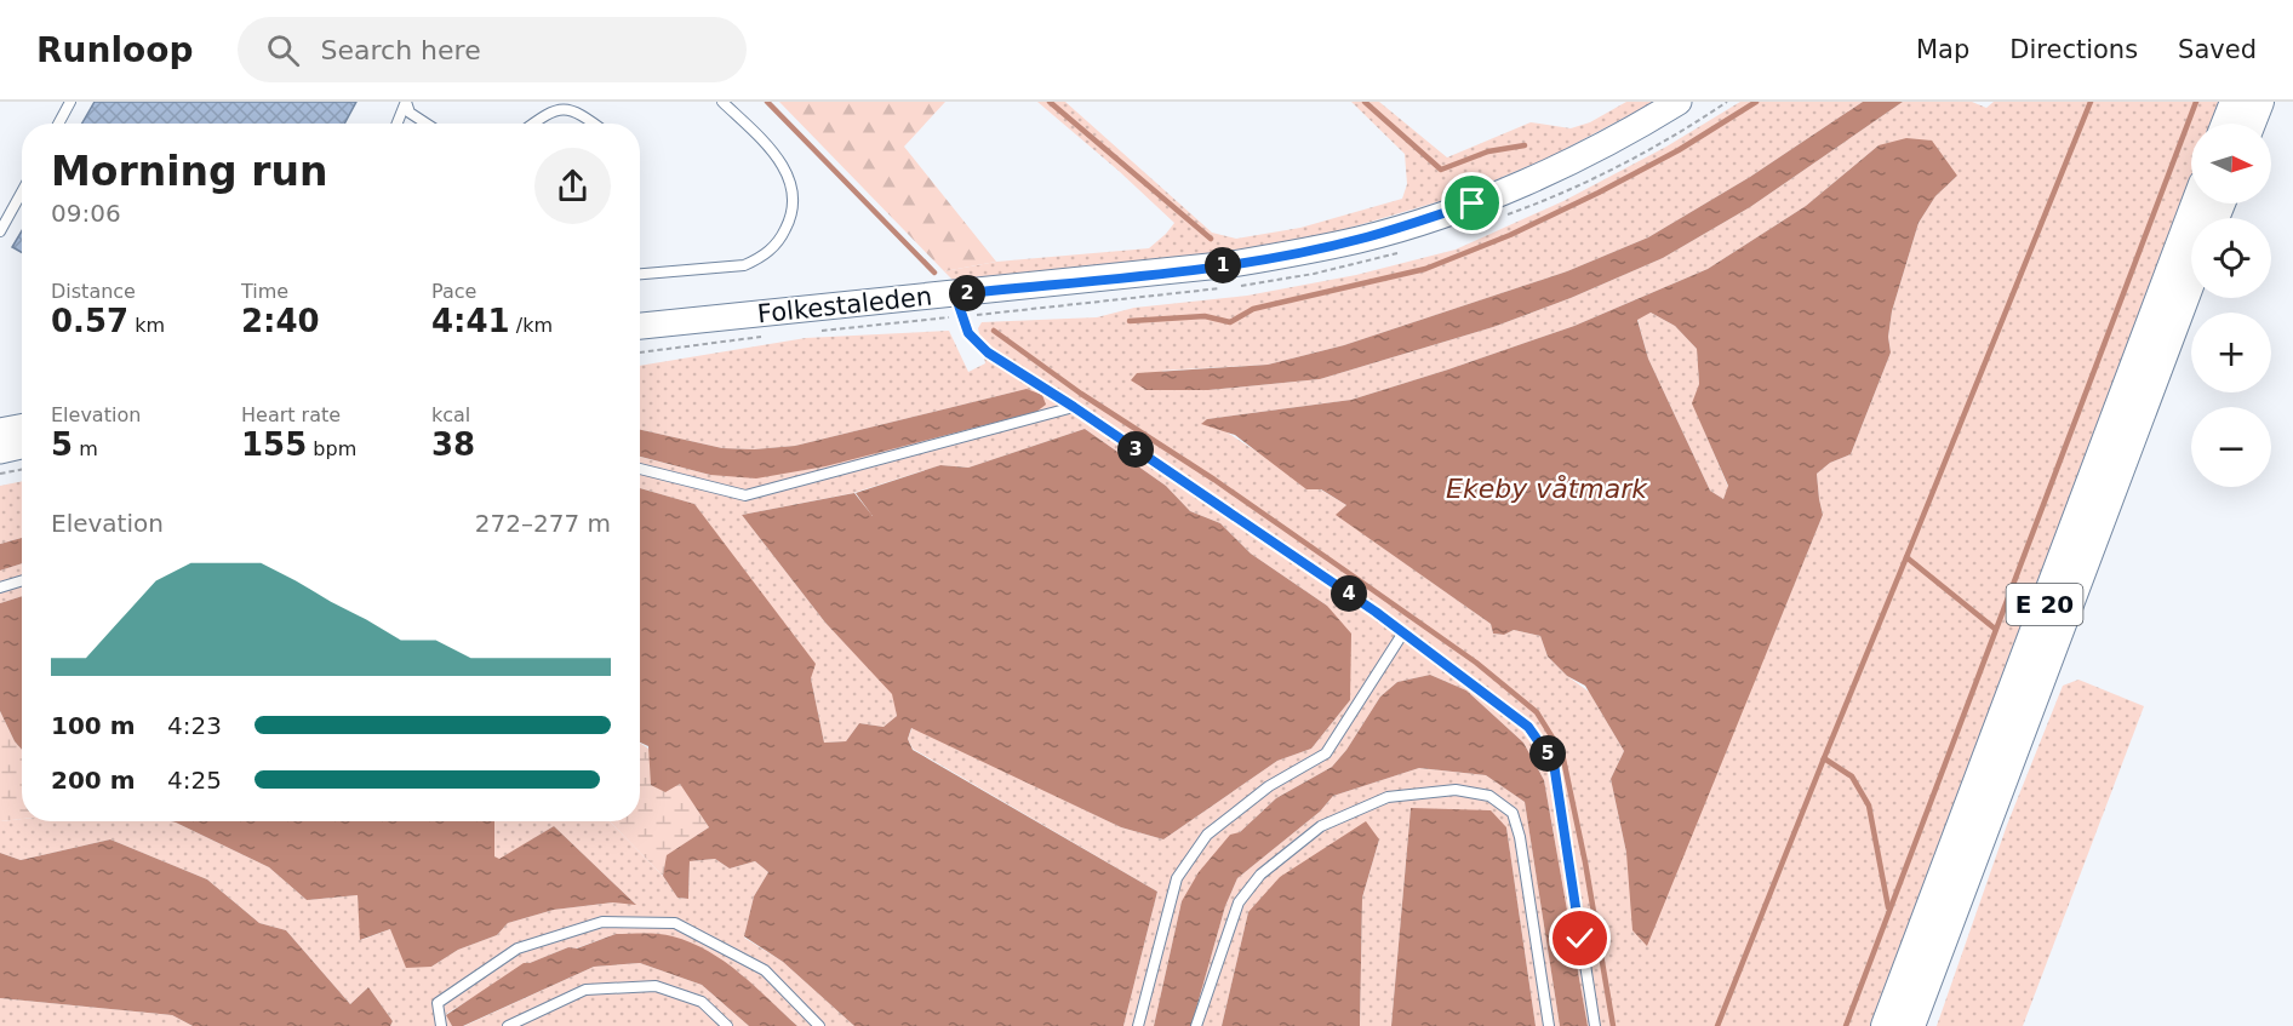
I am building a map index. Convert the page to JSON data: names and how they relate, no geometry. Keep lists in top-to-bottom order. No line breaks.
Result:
{"streets":{"highway":["E 20"],"main road":["Folkestaleden"]},"water":["Ekeby våtmark"],"north":"right","page":{"header":"Runloop","search":"Search here","nav":["Map","Directions","Saved"],"map_buttons":["+","−"],"heading":["Morning run","09:06"],"pins":["1","2","3","4","5"],"stats":[["Distance","0.57 km"],["Time","2:40"],["Pace","4:41 /km"],["Elevation","5 m"],["Heart rate","155 bpm"],["kcal","38"]],"chart":["Elevation","272–277 m"],"list":[{"name":"100 m","note":"4:23"},{"name":"200 m","note":"4:25"}]}}
